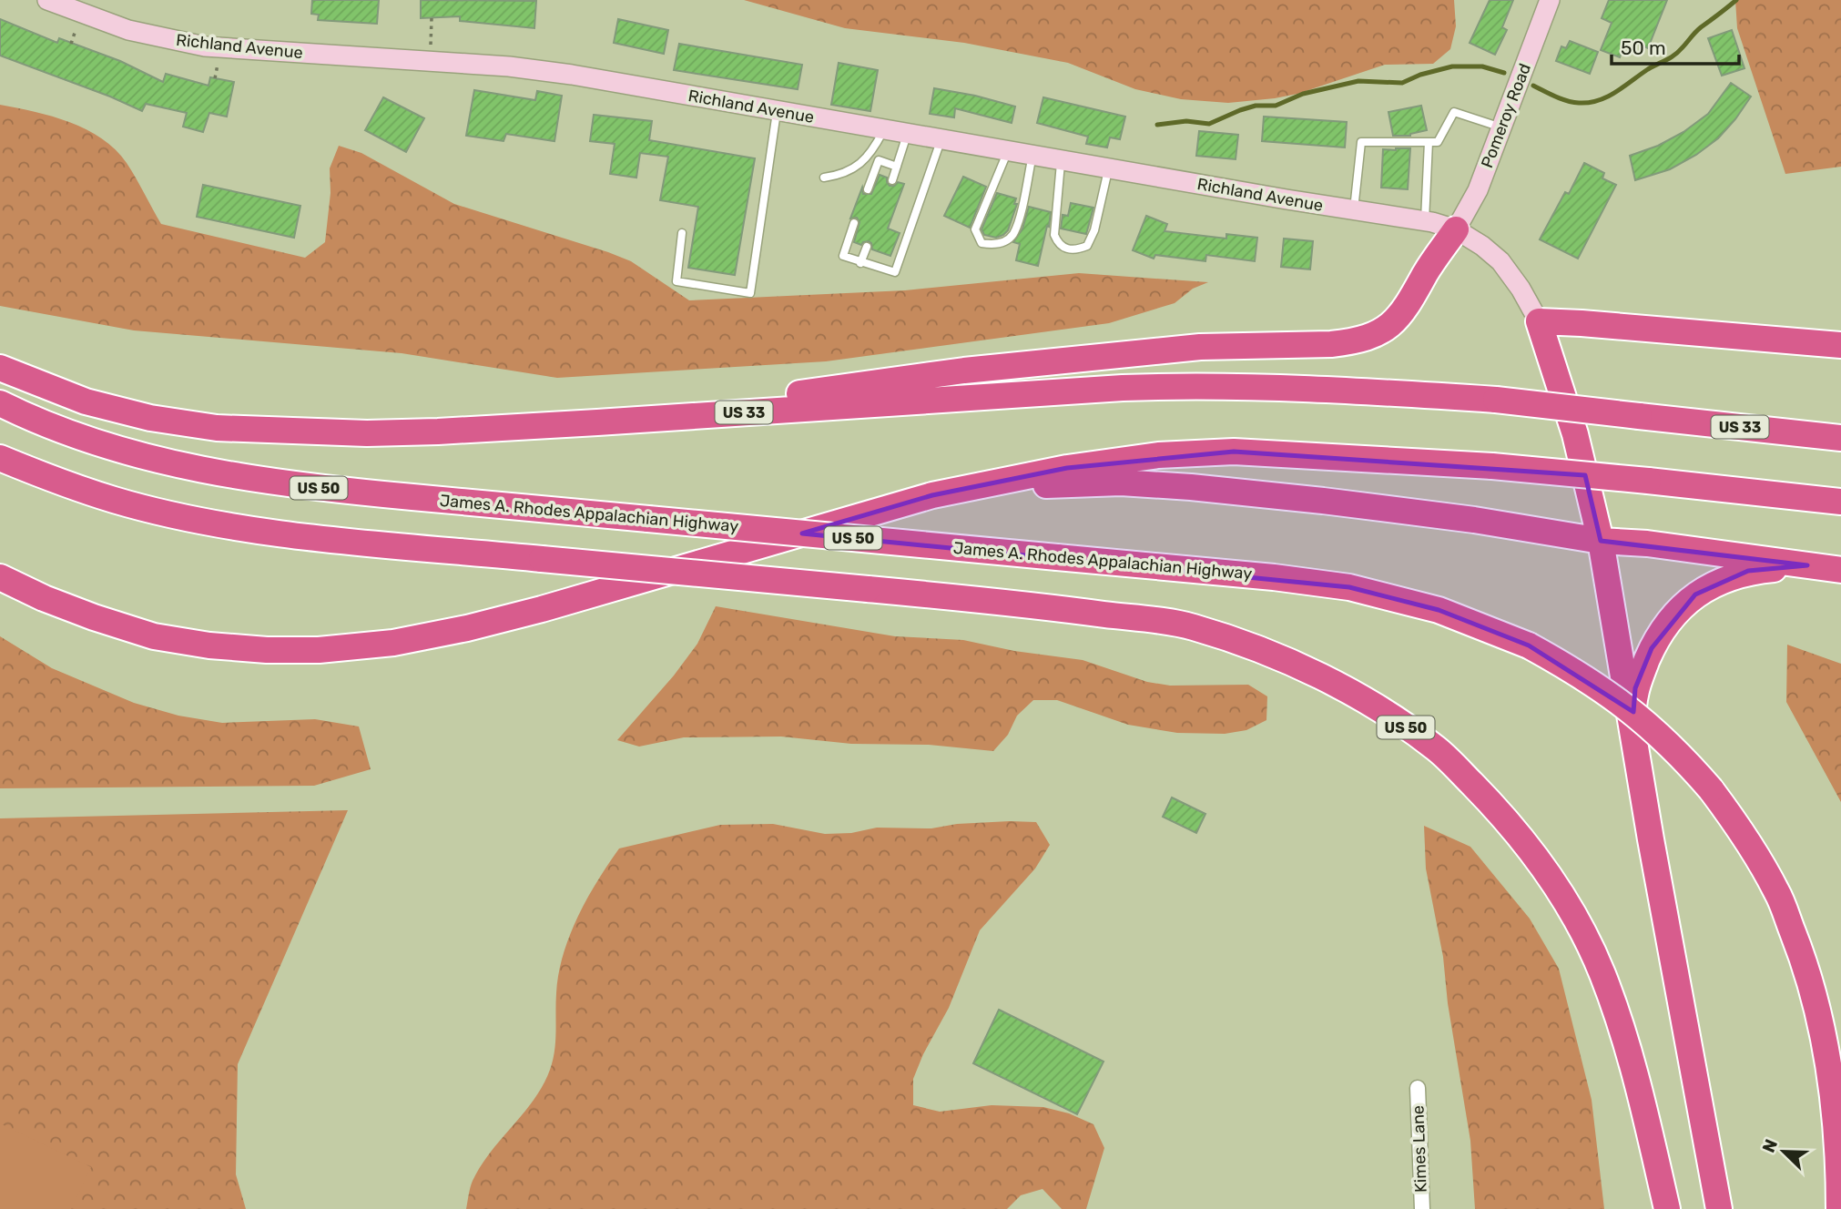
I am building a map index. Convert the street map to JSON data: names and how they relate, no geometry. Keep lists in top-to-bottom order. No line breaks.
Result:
{"streets":{"highway":["US 33","US 50","James A. Rhodes Appalachian Highway"],"main road":["Richland Avenue","Pomeroy Road"],"street":["Kimes Lane"]},"crossings":[["Richland Avenue","Pomeroy Road"]],"scale_bar":"50 m","north":"top left"}
